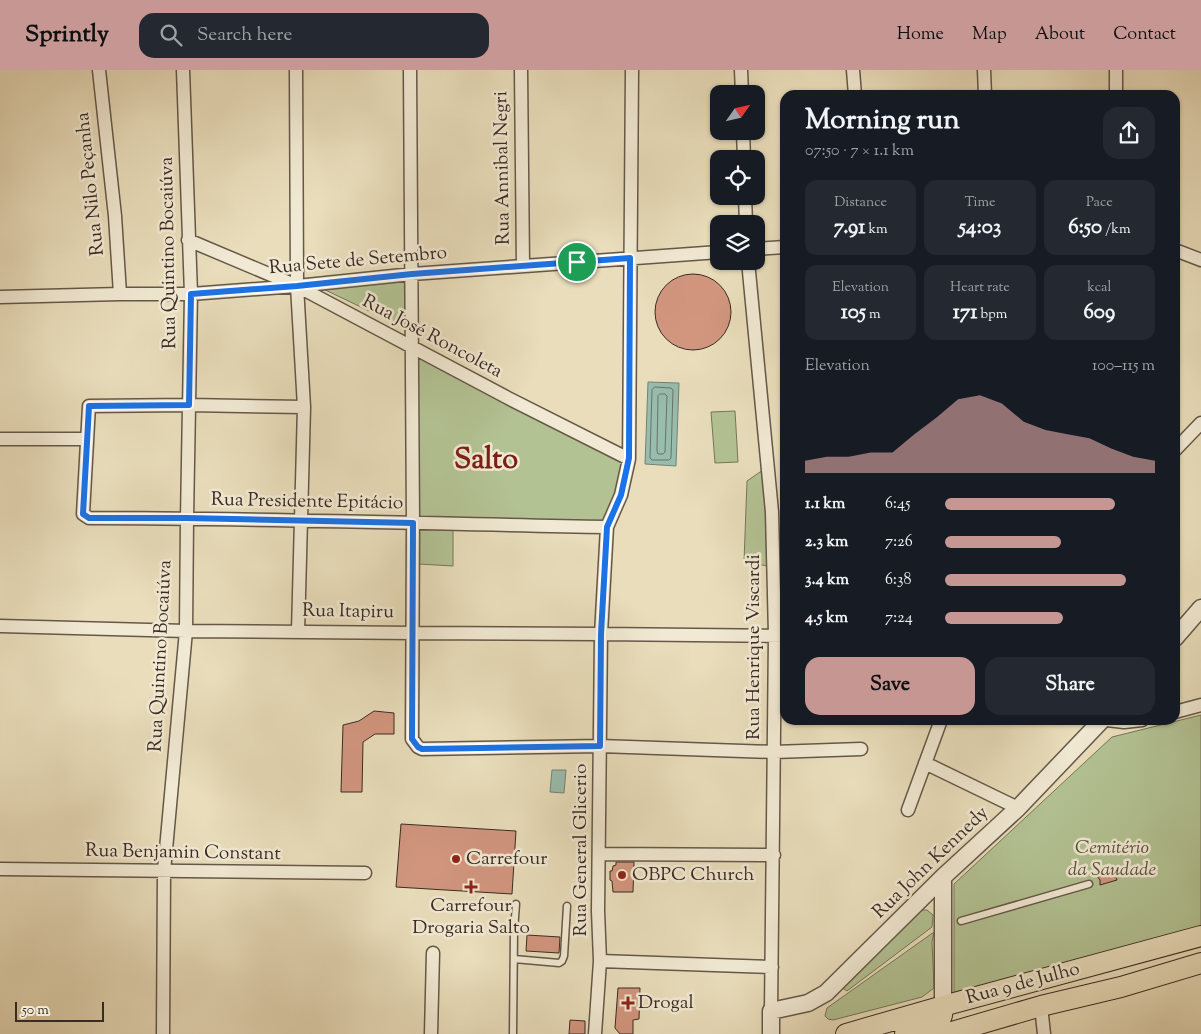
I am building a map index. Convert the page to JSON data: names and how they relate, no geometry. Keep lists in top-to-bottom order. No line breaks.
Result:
{"streets":{"main road":["Rua 9 de Julho"],"street":["Rua Annibal Negri","Rua Nilo Peçanha","Rua Quintino Bocaiúva","Rua Sete de Setembro","Rua José Roncoleta","Rua Presidente Epitácio","Rua Itapiru","Rua Henrique Viscardi","Rua General Glicerio","Rua Benjamin Constant","Rua John Kennedy"]},"crossings":[["Rua Annibal Negri","Rua Sete de Setembro"],["Rua Nilo Peçanha","Rua Sete de Setembro"],["Rua Quintino Bocaiúva","Rua Sete de Setembro"],["Rua Quintino Bocaiúva","Rua José Roncoleta"],["Rua Quintino Bocaiúva","Rua Presidente Epitácio"],["Rua Quintino Bocaiúva","Rua Itapiru"],["Rua Quintino Bocaiúva","Rua Benjamin Constant"],["Rua Sete de Setembro","Rua José Roncoleta"],["Rua Sete de Setembro","Rua General Glicerio"],["Rua José Roncoleta","Rua General Glicerio"],["Rua Presidente Epitácio","Rua General Glicerio"],["Rua Itapiru","Rua Henrique Viscardi"],["Rua Itapiru","Rua General Glicerio"],["Rua Henrique Viscardi","Rua John Kennedy"]],"districts":["Salto"],"parks":["Cemitério da Saudade"],"places":{"other":["Carrefour","OBPC Church"],"health":["Carrefour Drogaria Salto","Drogal"]},"scale_bar":"50 m","north":"top right","page":{"header":"Sprintly","search":"Search here","nav":["Home","Map","About","Contact"],"heading":["Morning run","07:50 · 7 × 1.1 km"],"stats":[["Distance","7.91 km"],["Time","54:03"],["Pace","6:50 /km"],["Elevation","105 m"],["Heart rate","171 bpm"],["kcal","609"]],"chart":["Elevation","100–115 m"],"list":[{"name":"1.1 km","note":"6:45"},{"name":"2.3 km","note":"7:26"},{"name":"3.4 km","note":"6:38"},{"name":"4.5 km","note":"7:24"}],"buttons":["Save","Share"],"scale":"50 m"}}
